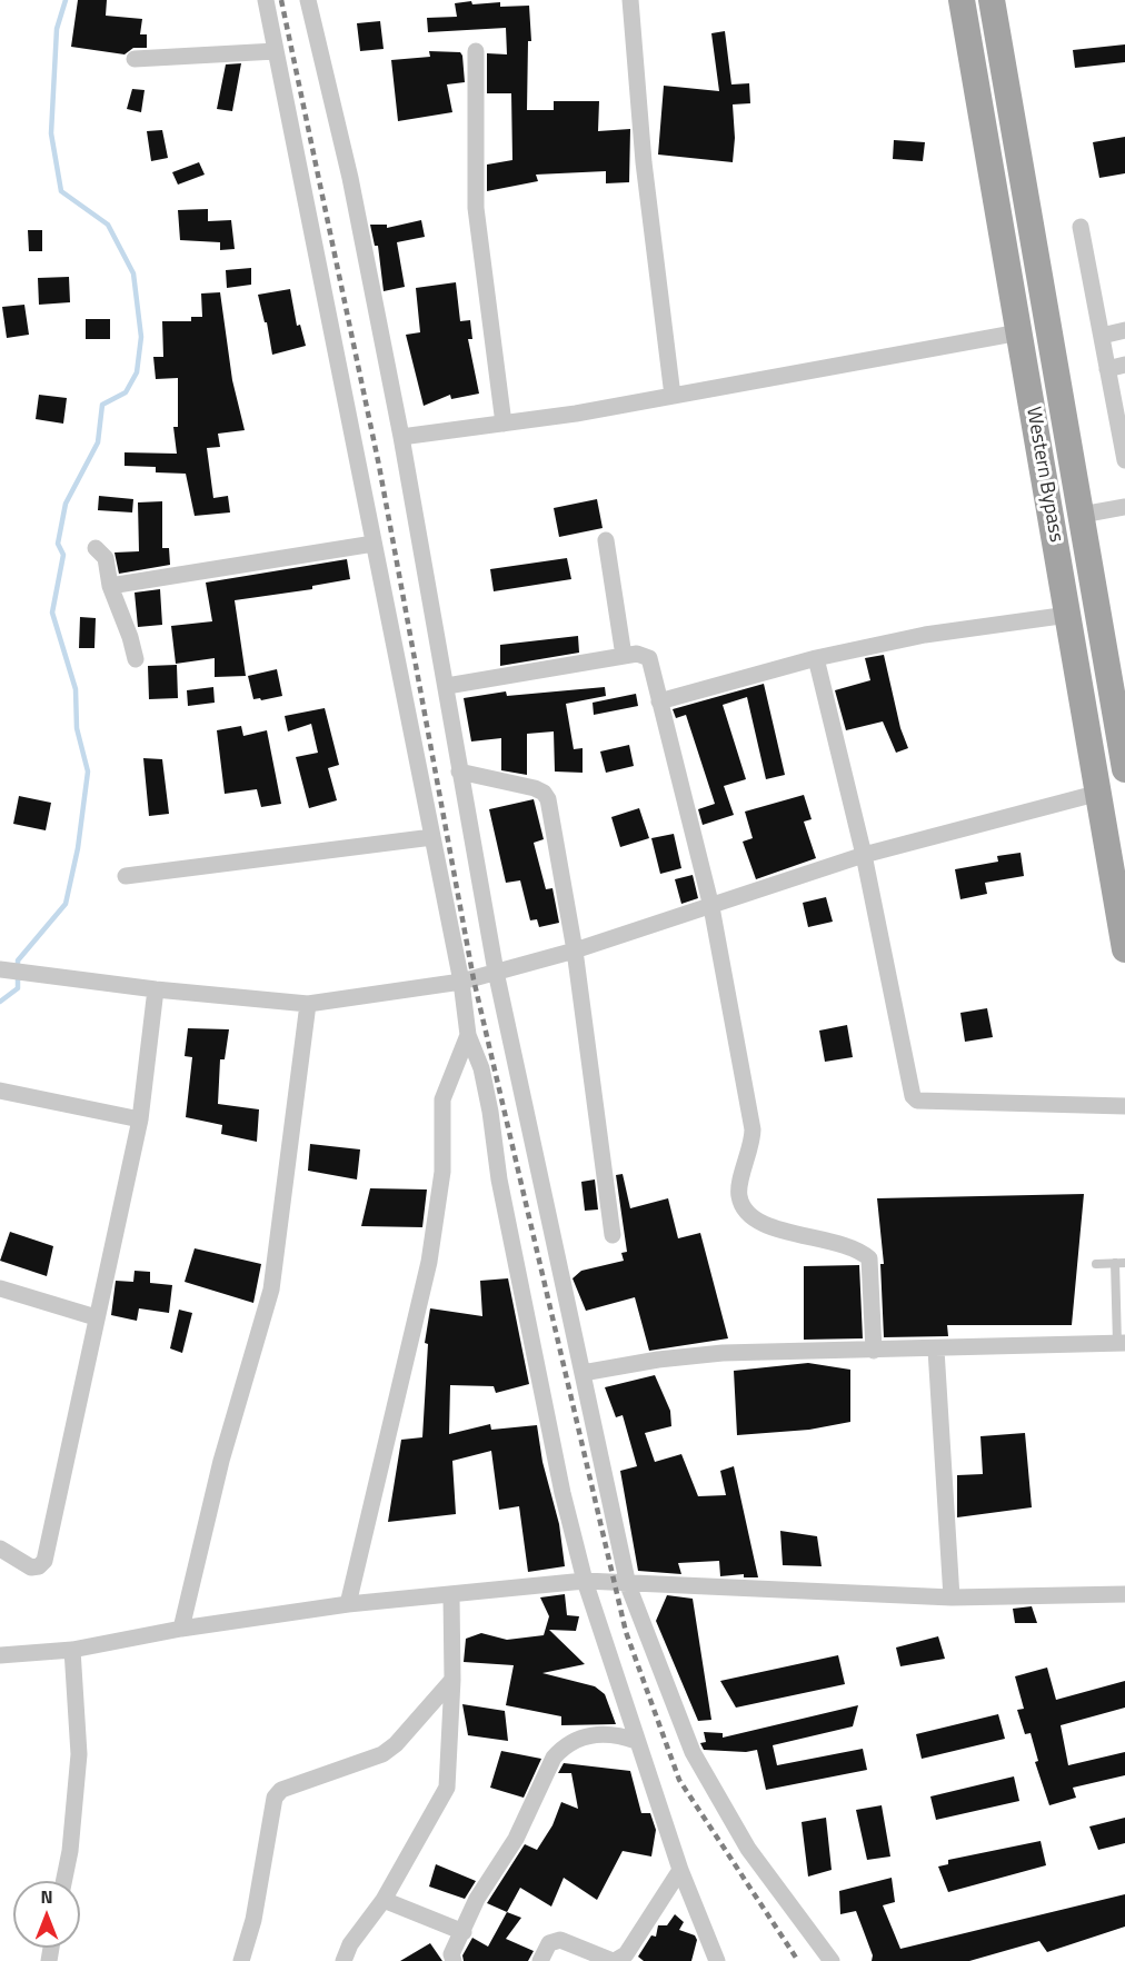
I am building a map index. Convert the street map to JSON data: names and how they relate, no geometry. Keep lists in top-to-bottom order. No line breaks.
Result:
{"streets":{"main road":["Western Bypass"]},"north":"top"}
